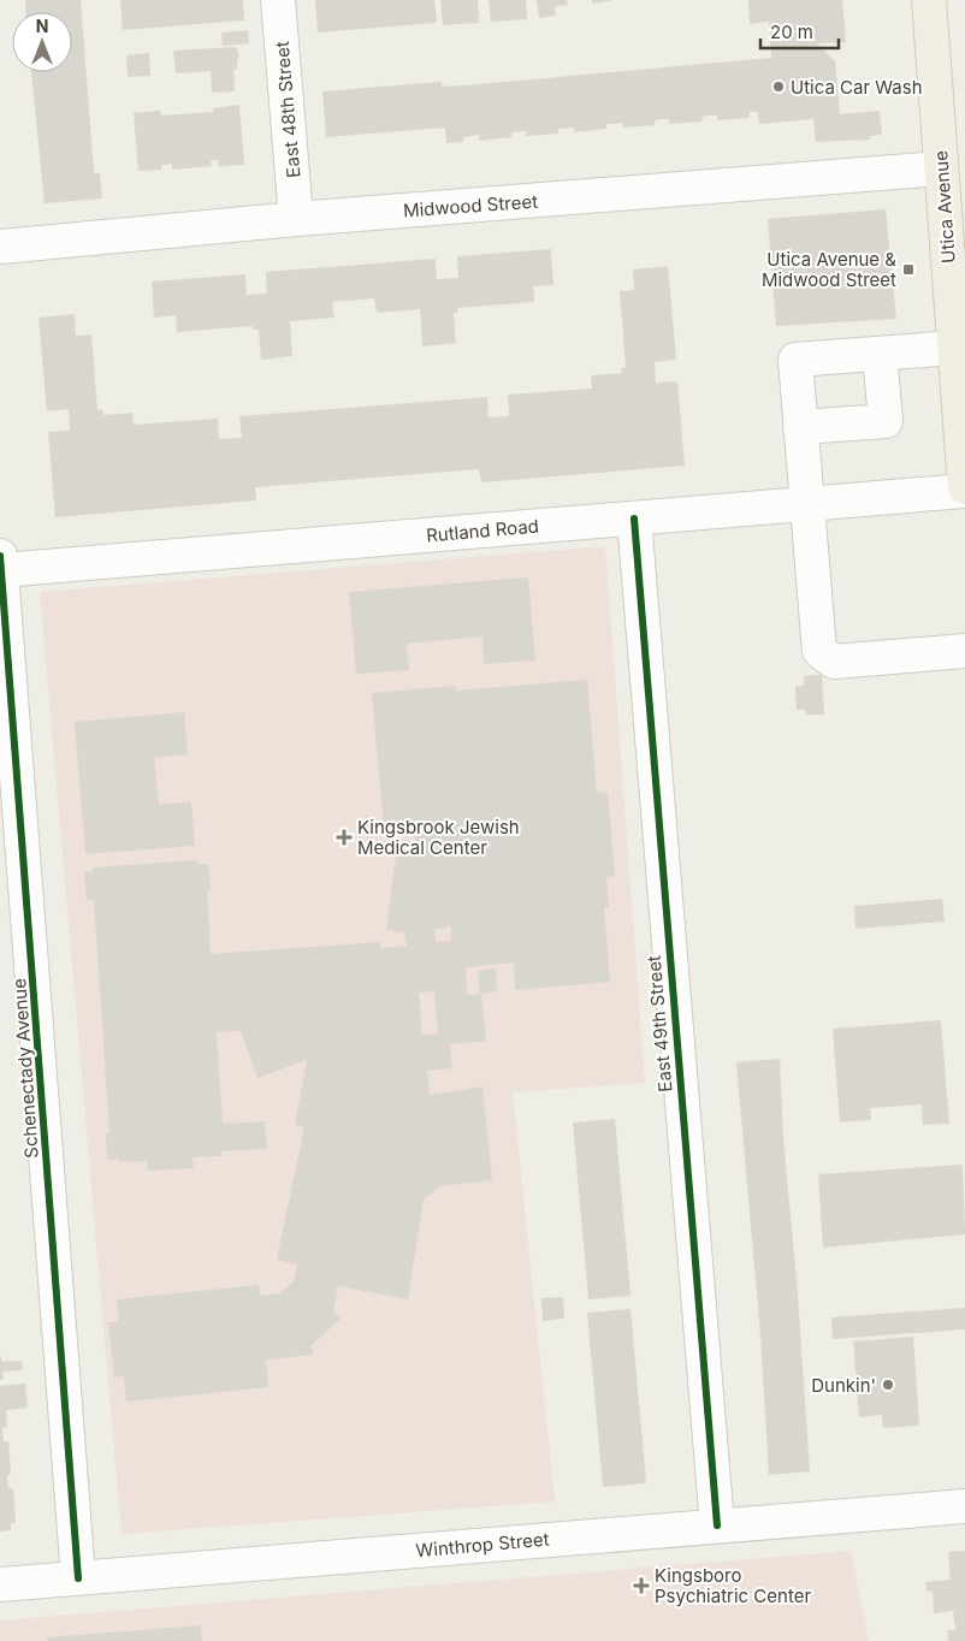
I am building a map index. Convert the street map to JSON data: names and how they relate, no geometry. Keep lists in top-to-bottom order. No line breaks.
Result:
{"streets":{"main road":["Utica Avenue"],"street":["East 48th Street","Midwood Street","Rutland Road","East 49th Street","Schenectady Avenue","Winthrop Street"]},"crossings":[["East 48th Street","Midwood Street"],["Midwood Street","Utica Avenue"],["Utica Avenue","Rutland Road"],["Rutland Road","East 49th Street"],["Rutland Road","Schenectady Avenue"],["East 49th Street","Winthrop Street"],["Schenectady Avenue","Winthrop Street"]],"places":{"other":["Utica Car Wash","Dunkin'"],"transit":["Utica Avenue & Midwood Street"],"health":["Kingsbrook Jewish Medical Center","Kingsboro Psychiatric Center"]},"scale_bar":"20 m","north":"top"}
